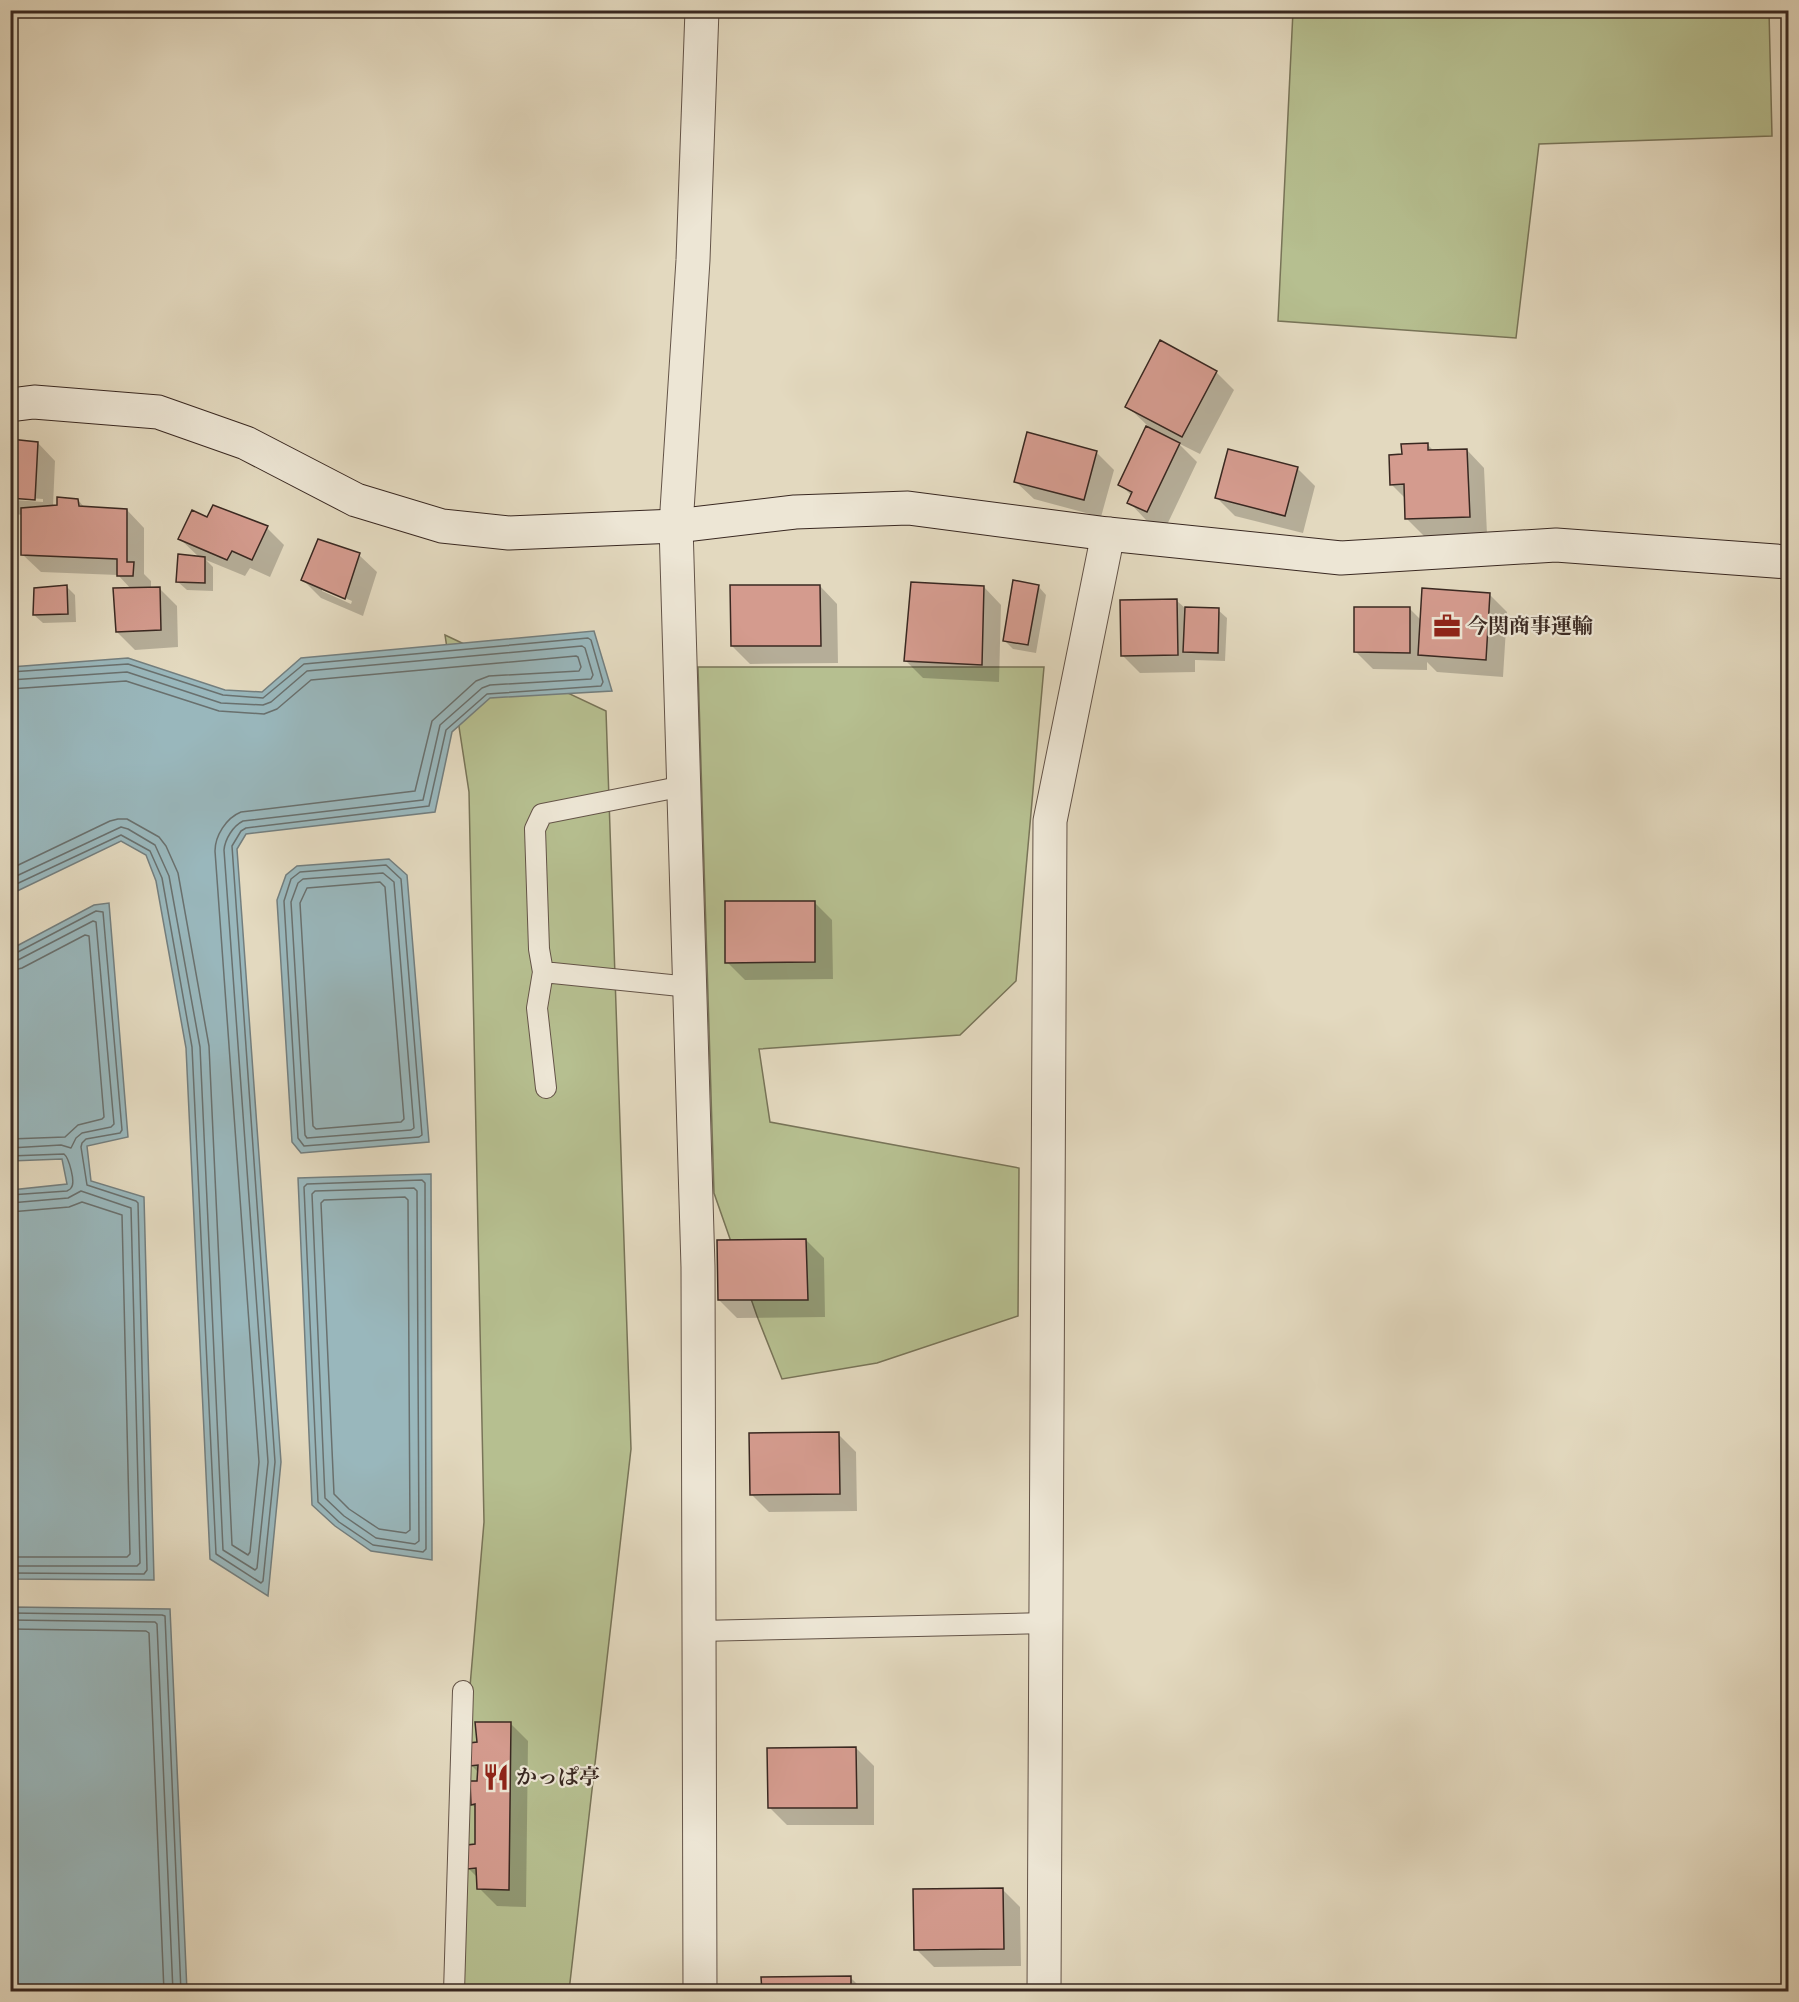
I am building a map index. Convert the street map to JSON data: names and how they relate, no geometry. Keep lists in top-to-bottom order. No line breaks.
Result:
{"places":{"office":["今関商事運輸"],"restaurant":["かっぱ亭"]}}
